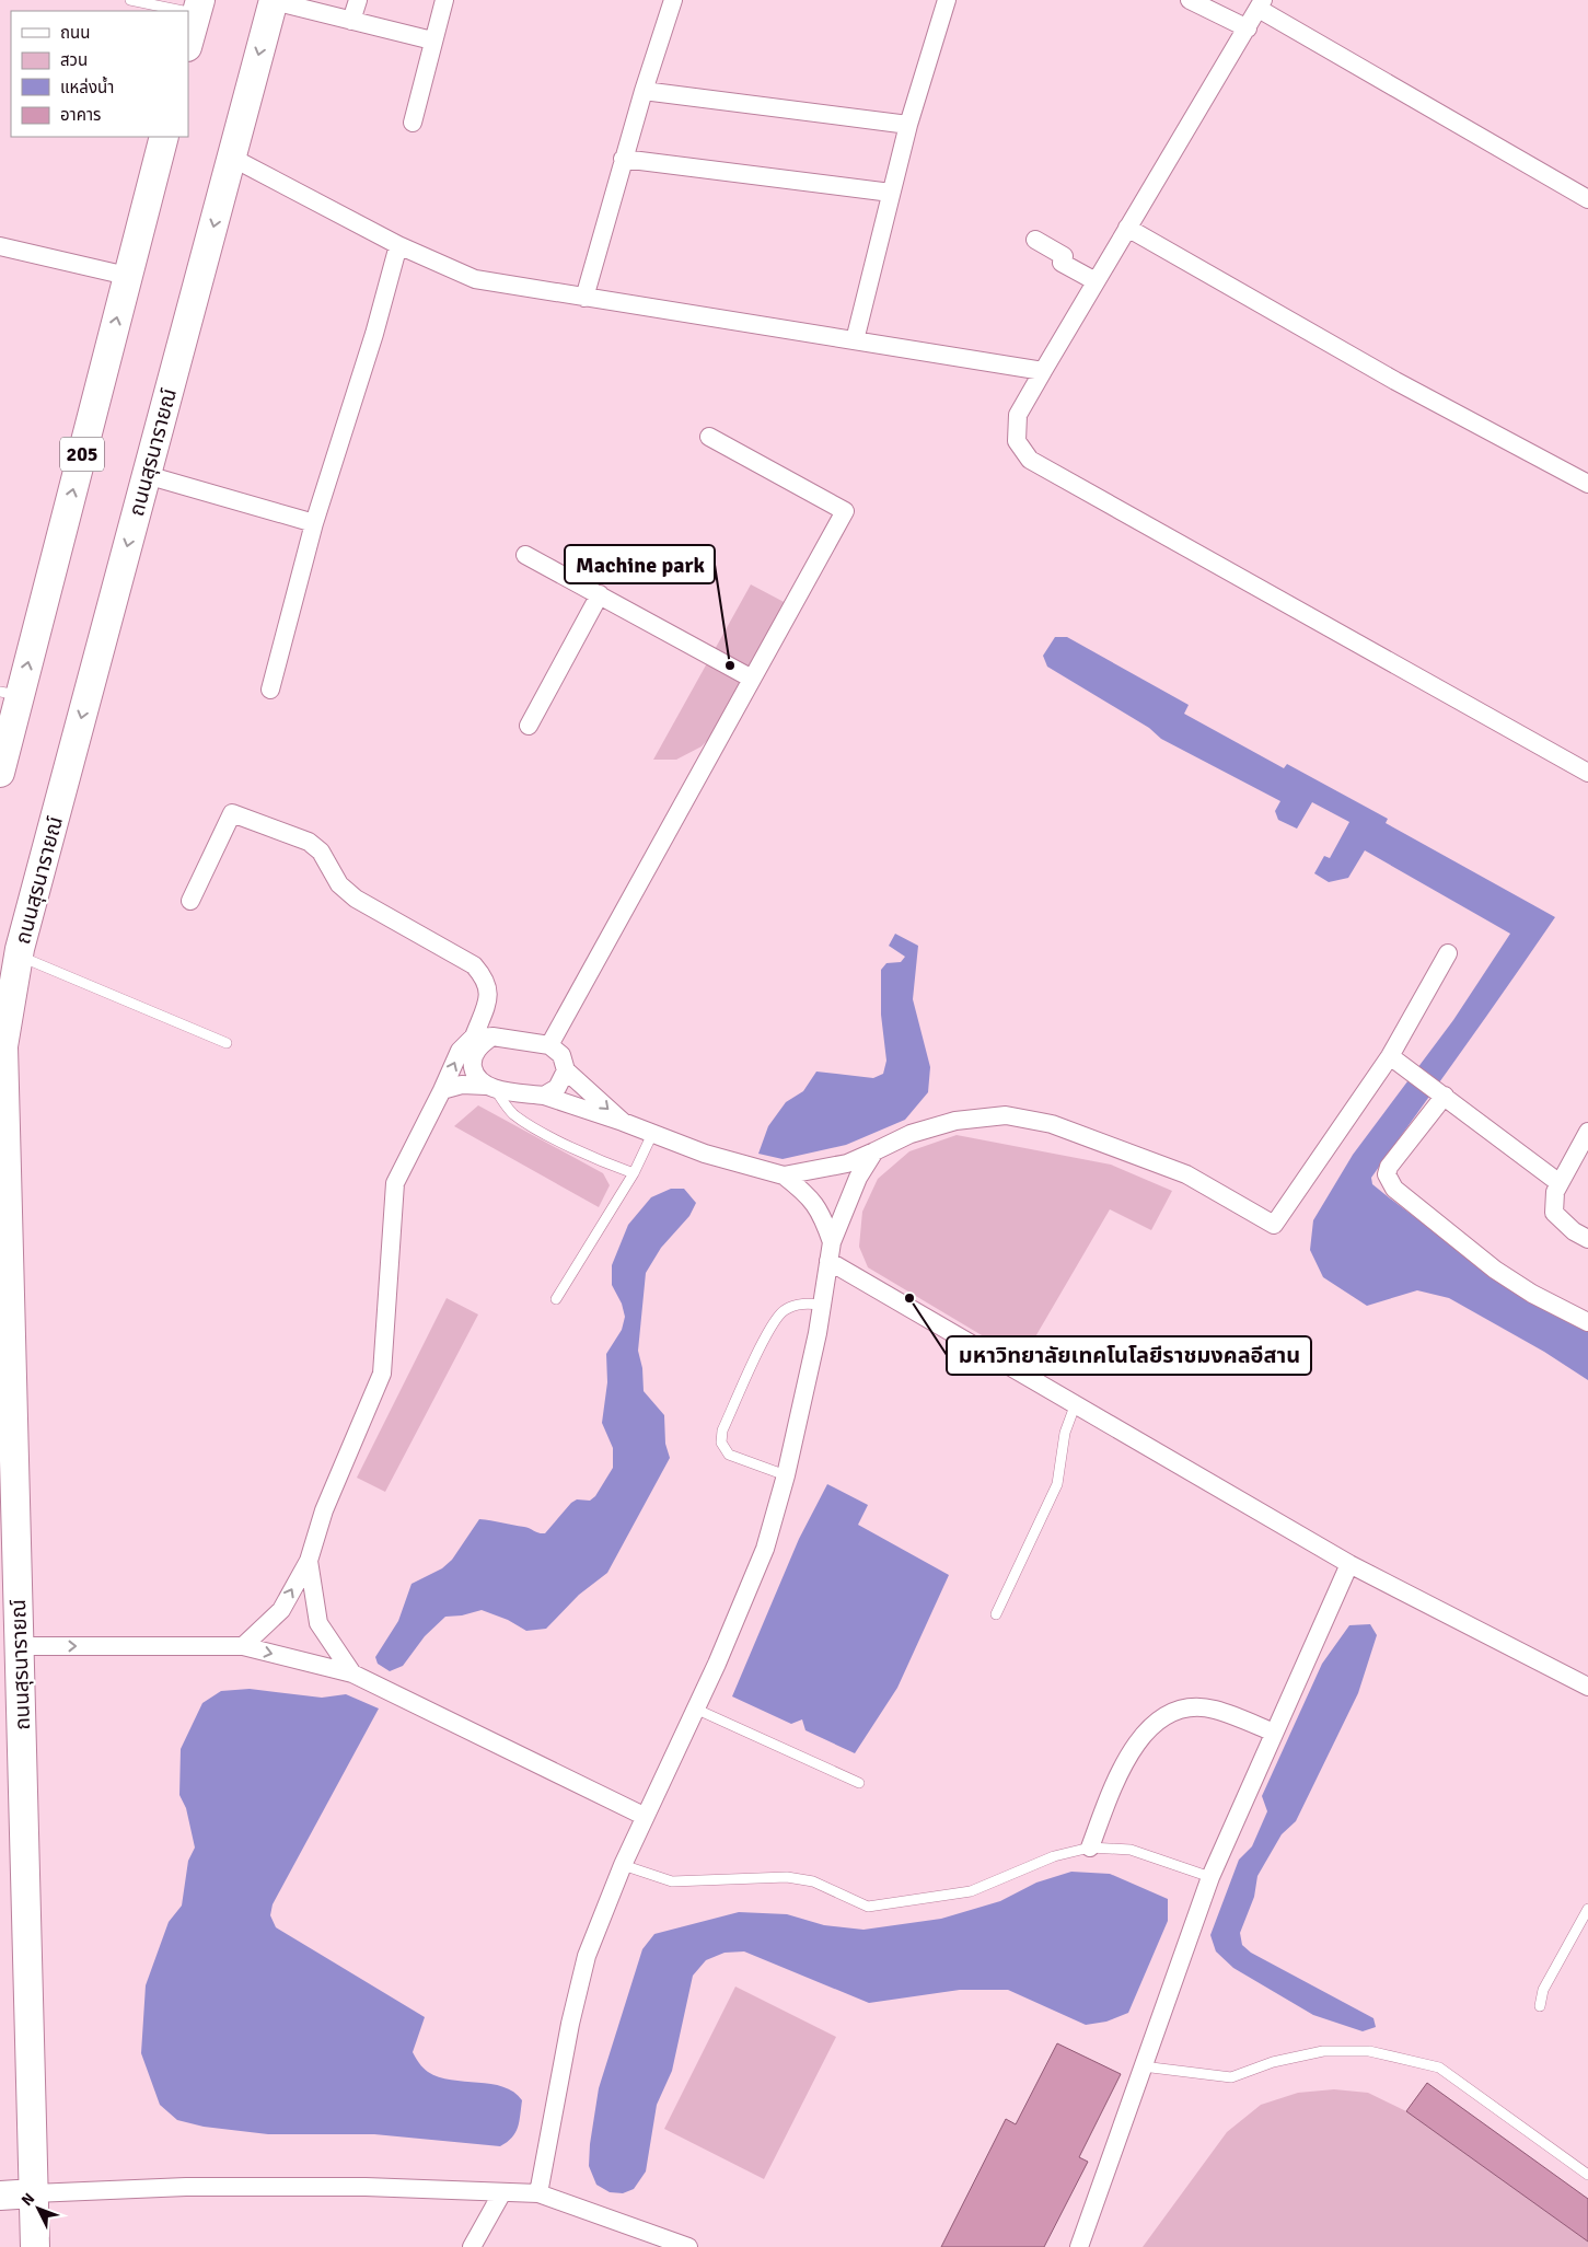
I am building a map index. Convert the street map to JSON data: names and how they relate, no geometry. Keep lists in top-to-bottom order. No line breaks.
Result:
{"streets":{"main road":["ถนนสุรนารายณ์","205"]},"places":["Machine park","มหาวิทยาลัยเทคโนโลยีราชมงคลอีสาน"],"legend":["ถนน","สวน","แหล่งน้ำ","อาคาร"],"north":"top left"}
